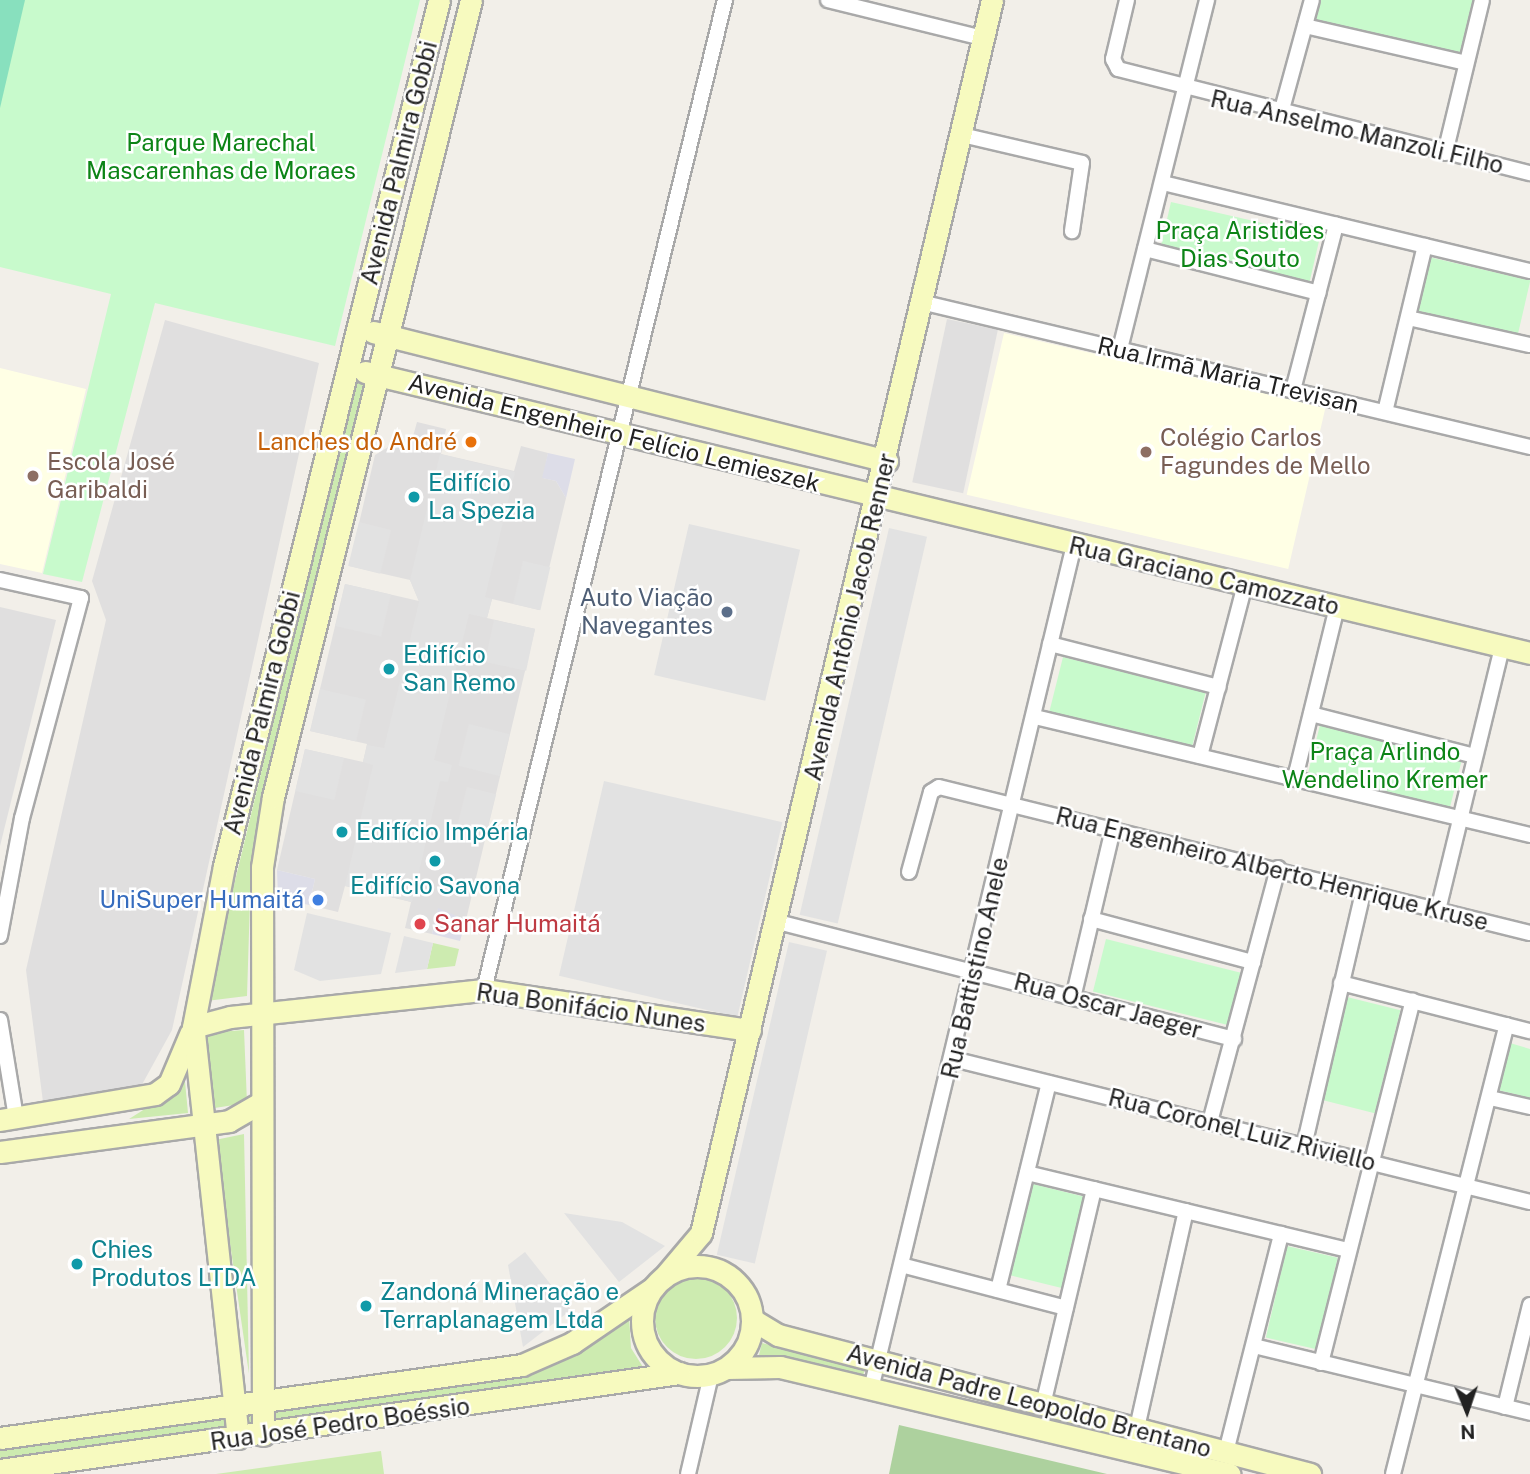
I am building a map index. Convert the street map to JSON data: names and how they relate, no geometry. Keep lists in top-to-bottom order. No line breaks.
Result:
{"streets":{"street":["Rua Anselmo Manzoli Filho","Avenida Palmira Gobbi","Rua Irmã Maria Trevisan","Avenida Engenheiro Felício Lemieszek","Rua Graciano Camozzato","Avenida Antônio Jacob Renner","Rua Engenheiro Alberto Henrique Kruse","Rua Battistino Anele","Rua Oscar Jaeger","Rua Bonifácio Nunes","Rua Coronel Luiz Riviello","Avenida Padre Leopoldo Brentano","Rua José Pedro Boéssio"]},"crossings":[["Avenida Palmira Gobbi","Avenida Engenheiro Felício Lemieszek"],["Avenida Palmira Gobbi","Rua Bonifácio Nunes"],["Avenida Palmira Gobbi","Rua José Pedro Boéssio"],["Rua Irmã Maria Trevisan","Avenida Antônio Jacob Renner"],["Avenida Engenheiro Felício Lemieszek","Rua Graciano Camozzato"],["Avenida Engenheiro Felício Lemieszek","Avenida Antônio Jacob Renner"],["Rua Graciano Camozzato","Avenida Antônio Jacob Renner"],["Rua Graciano Camozzato","Rua Battistino Anele"],["Avenida Antônio Jacob Renner","Rua Oscar Jaeger"],["Avenida Antônio Jacob Renner","Rua Bonifácio Nunes"],["Avenida Antônio Jacob Renner","Avenida Padre Leopoldo Brentano"],["Avenida Antônio Jacob Renner","Rua José Pedro Boéssio"],["Rua Engenheiro Alberto Henrique Kruse","Rua Battistino Anele"],["Rua Battistino Anele","Rua Oscar Jaeger"],["Rua Battistino Anele","Rua Coronel Luiz Riviello"],["Rua Battistino Anele","Avenida Padre Leopoldo Brentano"],["Avenida Padre Leopoldo Brentano","Rua José Pedro Boéssio"]],"parks":["Parque Marechal Mascarenhas de Moraes","Praça Aristides Dias Souto","Praça Arlindo Wendelino Kremer"],"places":["Lanches do André","Colégio Carlos Fagundes de Mello","Escola José Garibaldi","Edifício La Spezia","Auto Viação Navegantes","Edifício San Remo","Edifício Impéria","Edifício Savona","UniSuper Humaitá","Sanar Humaitá","Chies Produtos LTDA","Zandoná Mineração e Terraplanagem Ltda"],"north":"bottom"}
